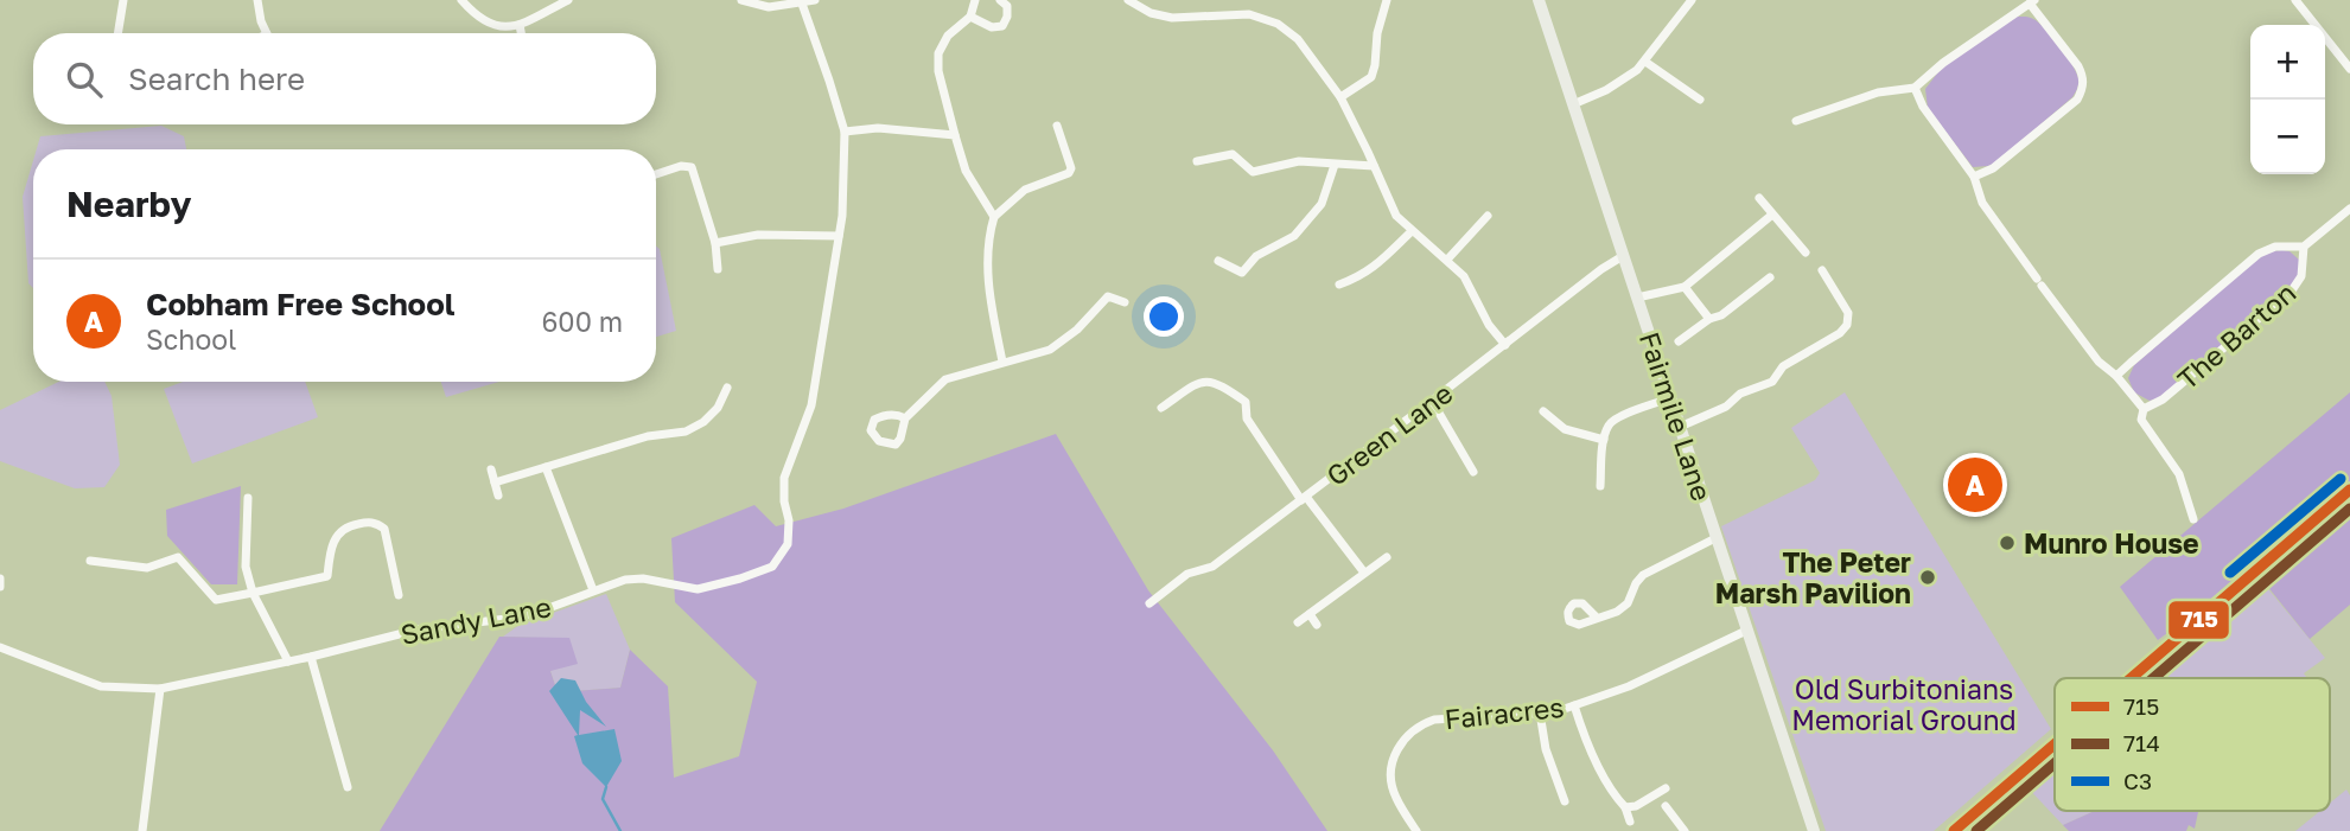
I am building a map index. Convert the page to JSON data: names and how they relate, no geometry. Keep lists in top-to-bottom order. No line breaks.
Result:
{"streets":{"street":["The Barton","Fairmile Lane","Green Lane","Sandy Lane","Fairacres"]},"crossings":[["Fairmile Lane","Green Lane"],["Fairmile Lane","Fairacres"]],"parks":["Old Surbitonians Memorial Ground"],"places":["Munro House","The Peter Marsh Pavilion"],"lines":["transit line C3","transit line 715","transit line 714"],"legend":["715","714","C3"],"page":{"map_buttons":["+","−"],"search":"Search here","heading":"Nearby","list":[{"mark":"A","name":"Cobham Free School","note":"School","value":"600 m"}],"pins":"A"}}
